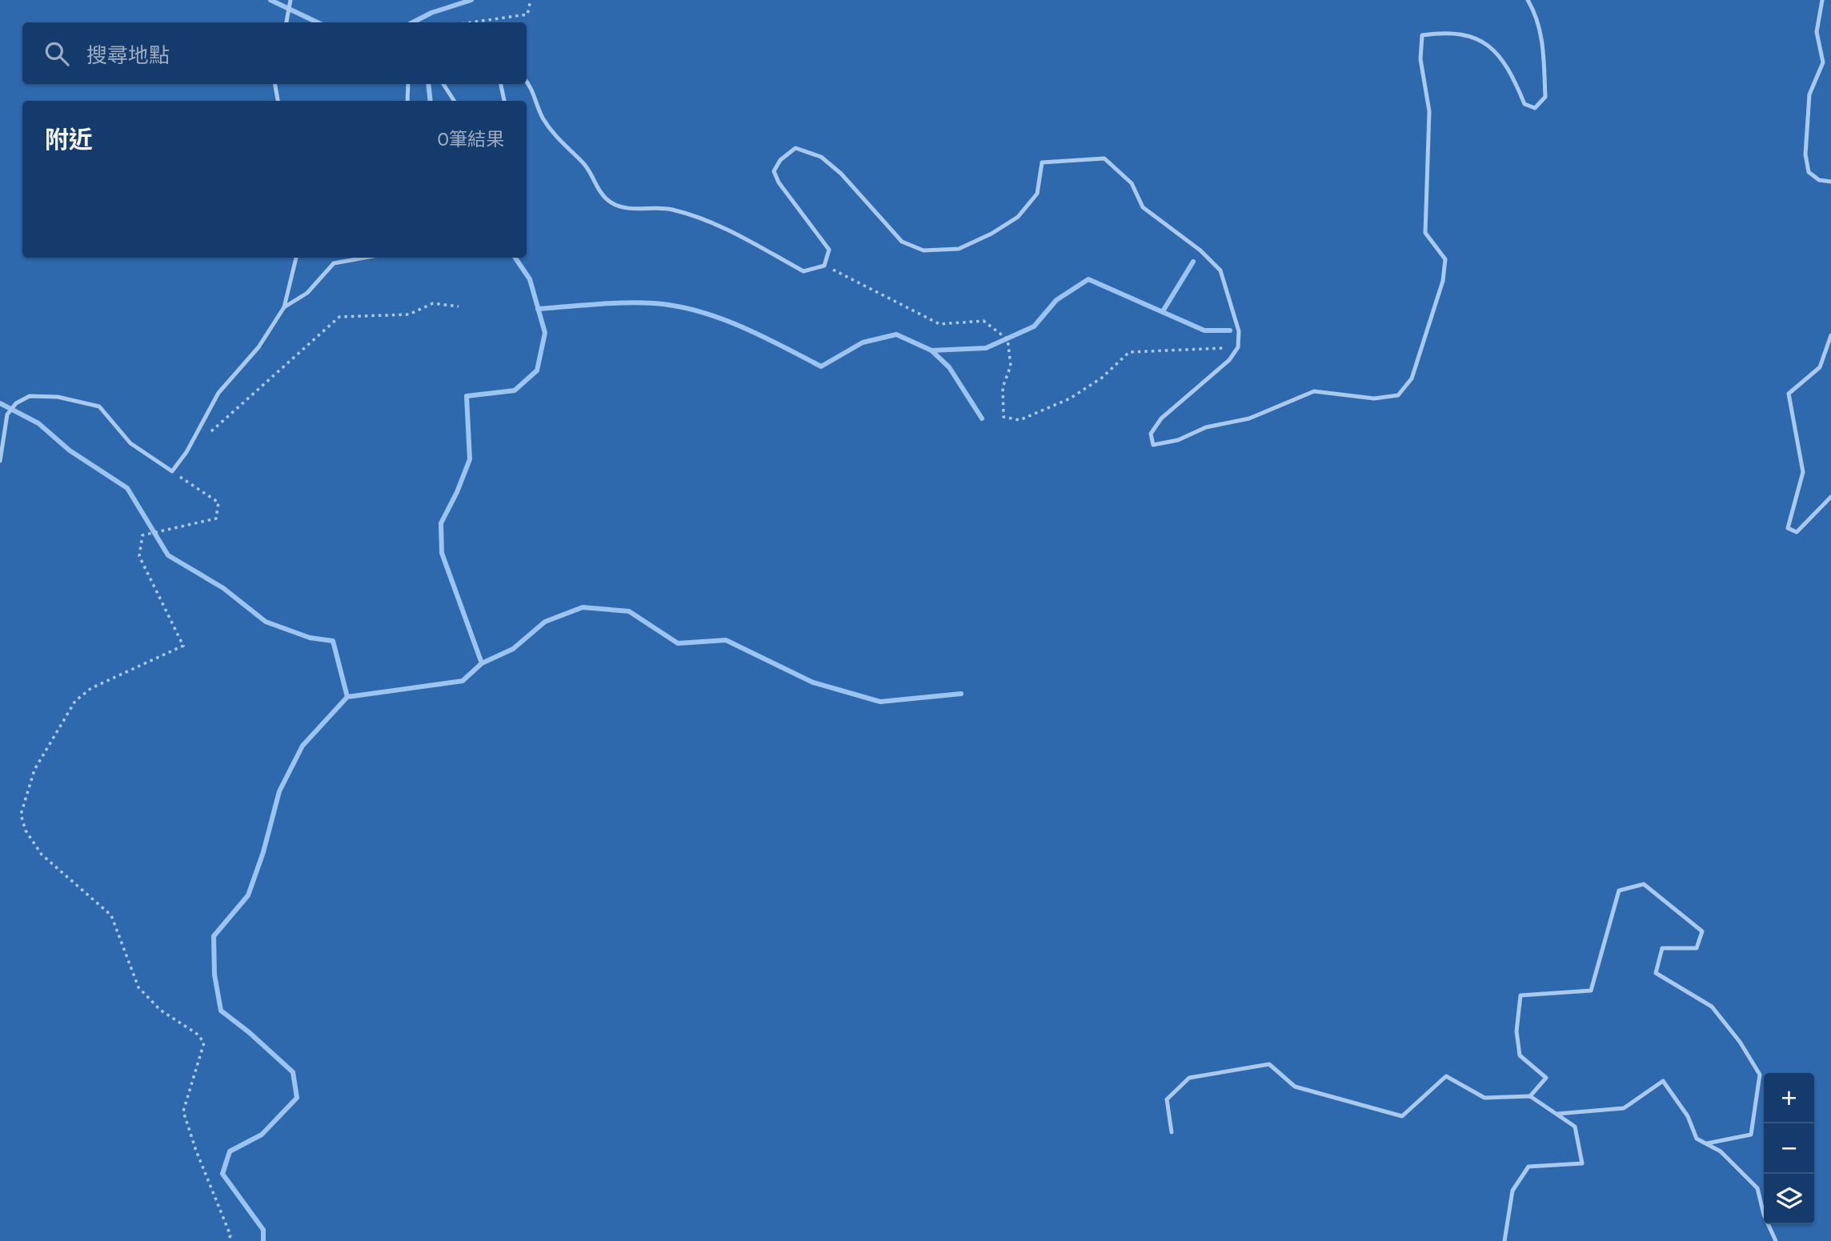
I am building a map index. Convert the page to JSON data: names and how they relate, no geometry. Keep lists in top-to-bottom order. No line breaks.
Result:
{"page":{"search":"搜尋地點","heading":["附近","0筆結果"],"map_buttons":["+","−"]}}
